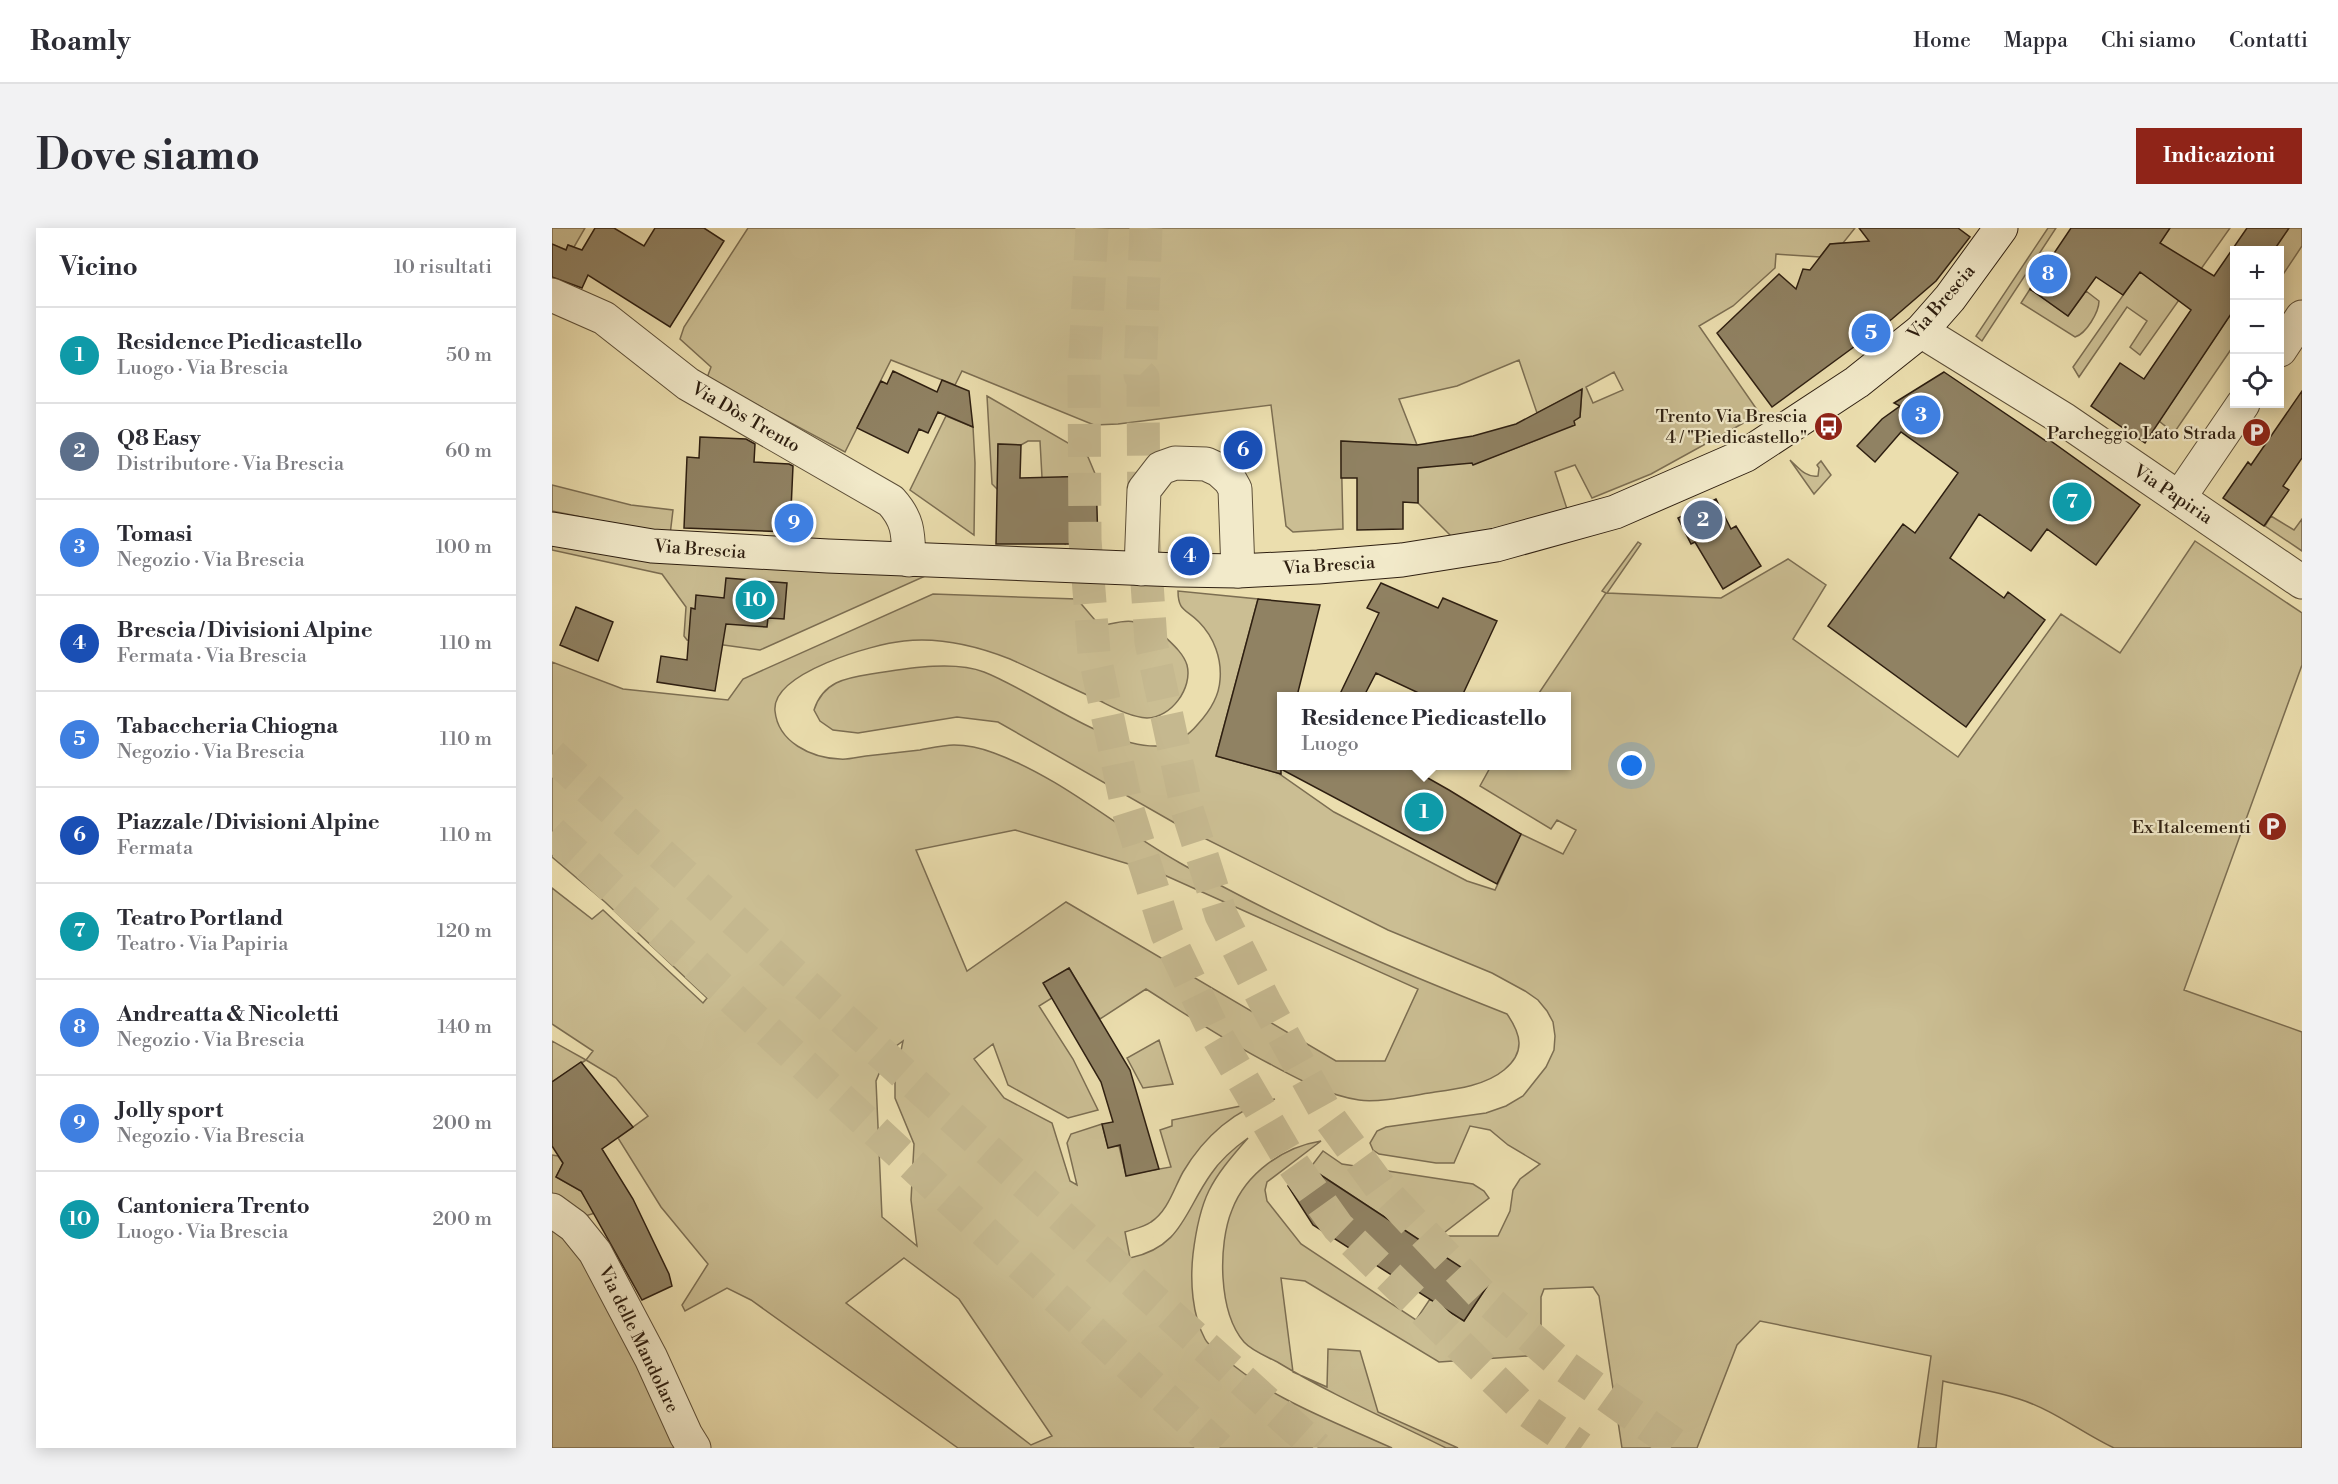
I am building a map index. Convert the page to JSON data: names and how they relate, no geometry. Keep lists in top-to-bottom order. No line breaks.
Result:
{"streets":{"street":["Via Brescia","Via Dòs Trento","Via Papiria","Via delle Mandolare"]},"crossings":[["Via Brescia","Via Dòs Trento"],["Via Brescia","Via Papiria"]],"places":{"bus stop":["Trento Via Brescia 4 / \"Piedicastello\""],"parking":["Parcheggio Lato Strada","Ex Italcementi"]},"page":{"header":"Roamly","nav":["Home","Mappa","Chi siamo","Contatti"],"buttons":"Indicazioni","title":"Dove siamo","heading":["Vicino","10 risultati"],"map_buttons":["+","−"],"pins":["8","5","3","6","7","2","9","4","10","1"],"list":[{"mark":"1","name":"Residence Piedicastello","note":"Luogo · Via Brescia","value":"50 m"},{"mark":"2","name":"Q8 Easy","note":"Distributore · Via Brescia","value":"60 m"},{"mark":"3","name":"Tomasi","note":"Negozio · Via Brescia","value":"100 m"},{"mark":"4","name":"Brescia / Divisioni Alpine","note":"Fermata · Via Brescia","value":"110 m"},{"mark":"5","name":"Tabaccheria Chiogna","note":"Negozio · Via Brescia","value":"110 m"},{"mark":"6","name":"Piazzale / Divisioni Alpine","note":"Fermata","value":"110 m"},{"mark":"7","name":"Teatro Portland","note":"Teatro · Via Papiria","value":"120 m"},{"mark":"8","name":"Andreatta & Nicoletti","note":"Negozio · Via Brescia","value":"140 m"},{"mark":"9","name":"Jolly sport","note":"Negozio · Via Brescia","value":"200 m"},{"mark":"10","name":"Cantoniera Trento","note":"Luogo · Via Brescia","value":"200 m"}],"popup":["Residence Piedicastello","Luogo"]}}
